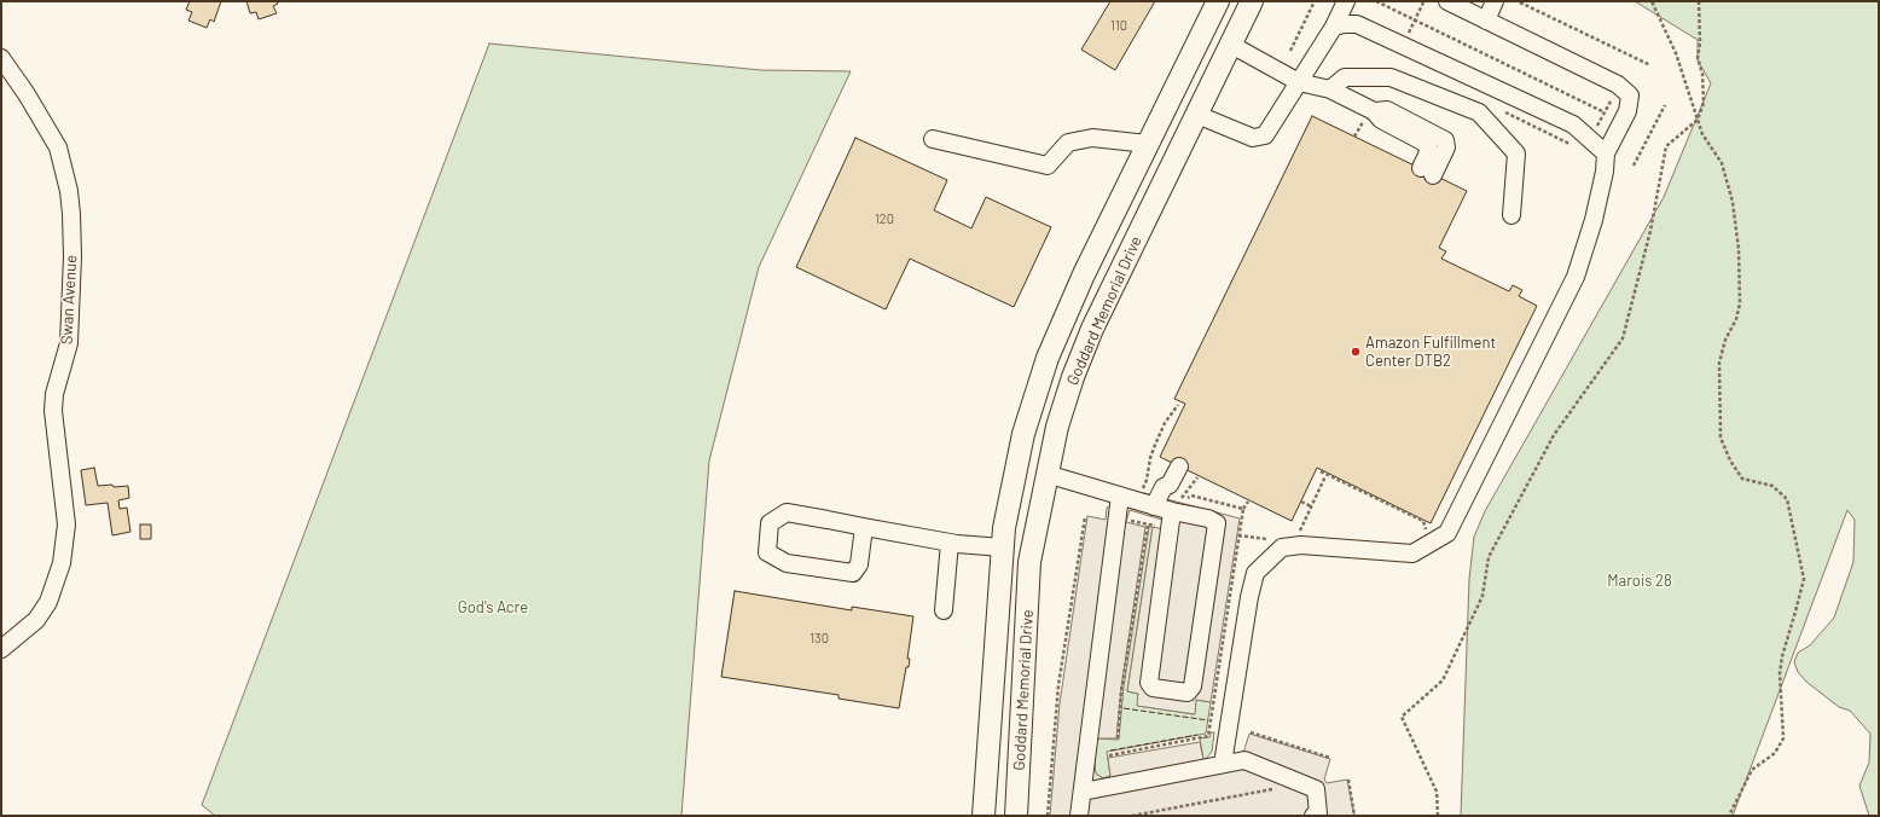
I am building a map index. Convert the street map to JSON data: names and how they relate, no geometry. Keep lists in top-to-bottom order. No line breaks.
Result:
{"streets":{"main road":["Goddard Memorial Drive"],"street":["Swan Avenue"]},"parks":["Marois 28","God's Acre"],"places":["Amazon Fulfillment Center DTB2"],"house_numbers":["110","120","130"]}
